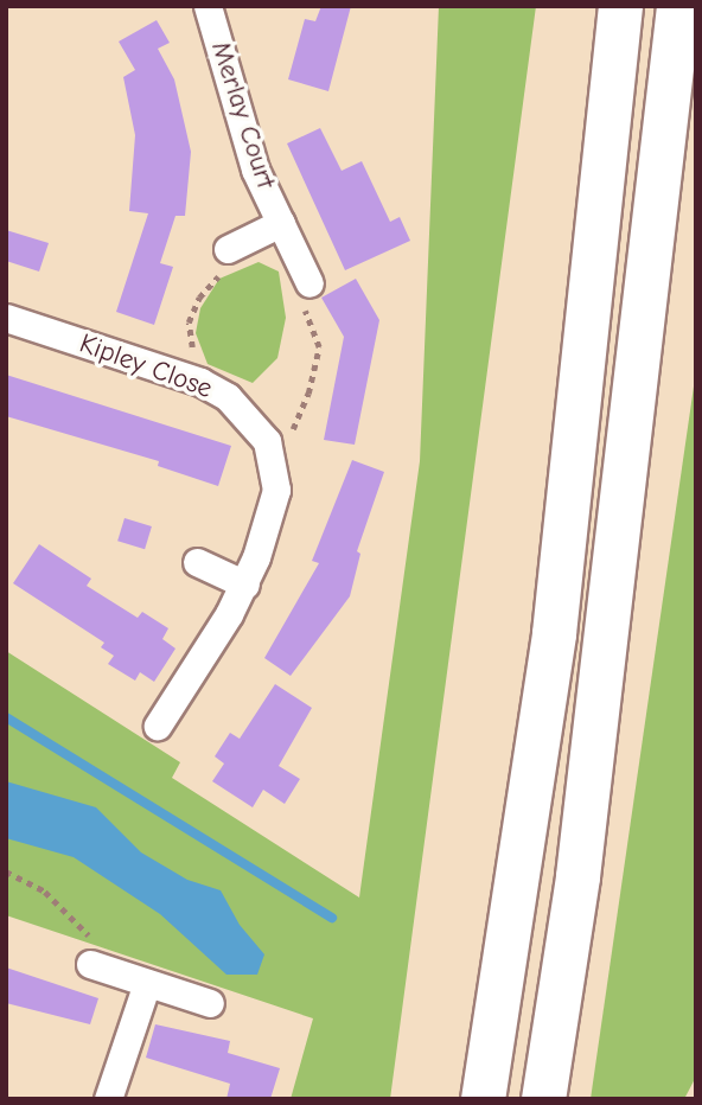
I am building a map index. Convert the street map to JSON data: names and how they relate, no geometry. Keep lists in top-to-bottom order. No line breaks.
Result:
{"streets":{"street":["Merlay Court","Kipley Close"]}}
